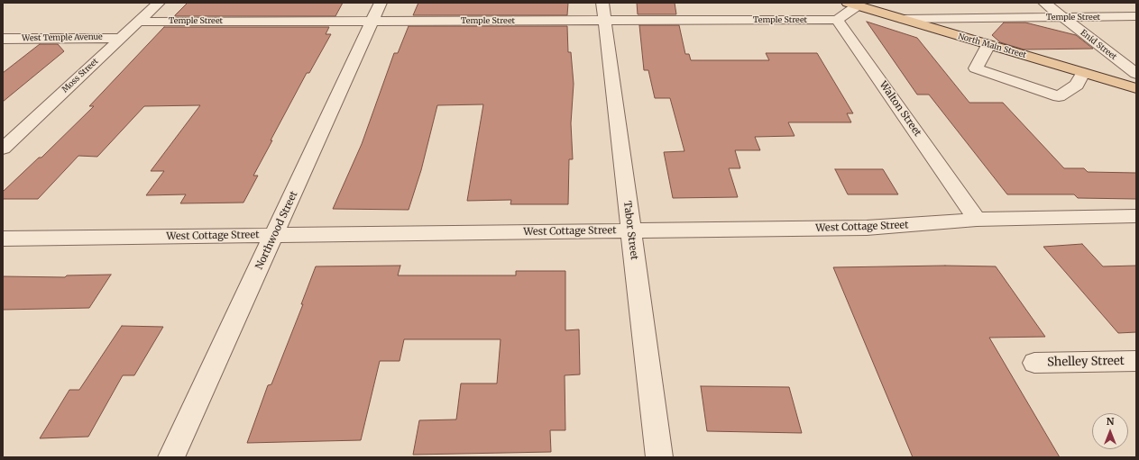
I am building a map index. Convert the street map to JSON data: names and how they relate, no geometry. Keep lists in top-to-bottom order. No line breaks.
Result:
{"streets":{"main road":["North Main Street"],"street":["Temple Street","West Temple Avenue","Enid Street","Moss Street","Walton Street","West Cottage Street","Northwood Street","Tabor Street","Shelley Street"]},"crossings":[["Temple Street","Enid Street"],["Temple Street","North Main Street"],["Temple Street","Moss Street"],["Temple Street","Walton Street"],["Temple Street","Northwood Street"],["Temple Street","Tabor Street"],["West Temple Avenue","Moss Street"],["Walton Street","West Cottage Street"],["West Cottage Street","Northwood Street"],["West Cottage Street","Tabor Street"]],"north":"top"}
